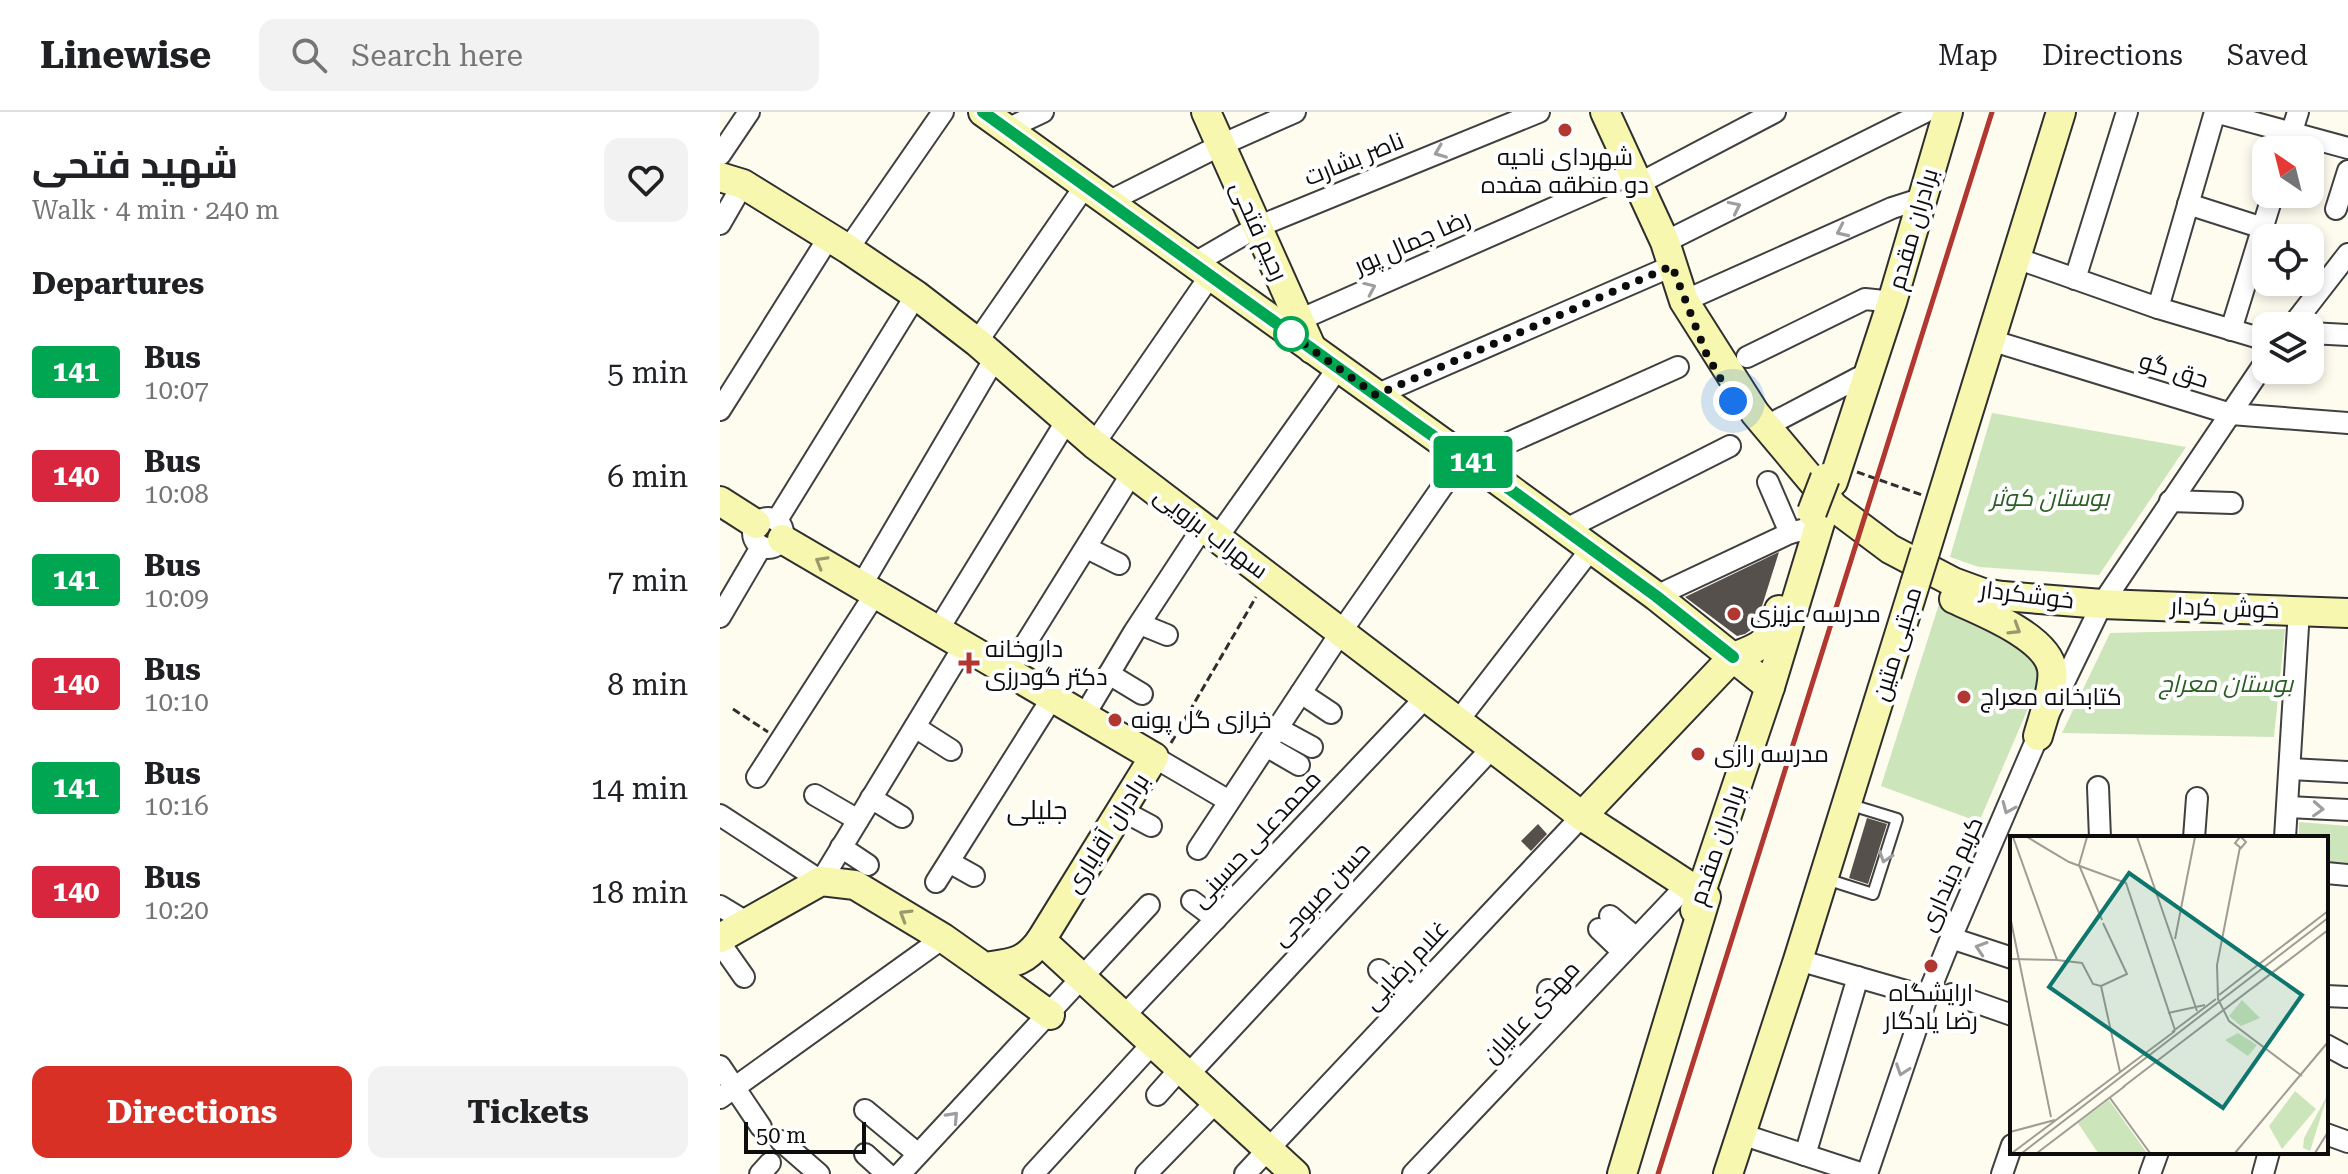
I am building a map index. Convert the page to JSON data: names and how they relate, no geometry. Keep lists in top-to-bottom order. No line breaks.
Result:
{"streets":{"street":["ناصر بشارت","برادران مقدم","رحیم فتحی","رضا جمال پور","حق گو","سهراب برزویی","خوشکردار","خوش کردار","مجتبی متین","برادران آقایاری","محمدعلی حسینی","کریم دینداری","حسن صبوحی","غلام رضایی","مهدی عالیان"]},"crossings":[["ناصر بشارت","رحیم فتحی"],["برادران مقدم","سهراب برزویی"],["برادران مقدم","مهدی عالیان"],["رحیم فتحی","رضا جمال پور"],["حق گو","مجتبی متین"],["حق گو","کریم دینداری"],["سهراب برزویی","محمدعلی حسینی"],["سهراب برزویی","حسن صبوحی"],["سهراب برزویی","غلام رضایی"],["سهراب برزویی","مهدی عالیان"],["خوشکردار","خوش کردار"],["خوشکردار","کریم دینداری"],["خوش کردار","کریم دینداری"]],"one_way":["ناصر بشارت"],"districts":["جلیلی"],"parks":["بوستان کوثر","بوستان معراج"],"places":{"other":["شهردای ناحیه دو منطقه هفده","مدرسه عزیزی","کتابخانه معراج","خرازی گل پونه","مدرسه رازی","ارایشگاه رضا یادگار"],"health":["داروخانه دکتر گودرزی"]},"lines":["bus line 141"],"scale_bar":"50 m","north":"top left","page":{"header":"Linewise","search":"Search here","nav":["Map","Directions","Saved"],"heading":[["شهید فتحی","Walk · 4 min · 240 m"],"Departures"],"on_map":"141","list":[{"mark":"141","name":"Bus","note":"10:07","value":"5 min"},{"mark":"140","name":"Bus","note":"10:08","value":"6 min"},{"mark":"141","name":"Bus","note":"10:09","value":"7 min"},{"mark":"140","name":"Bus","note":"10:10","value":"8 min"},{"mark":"141","name":"Bus","note":"10:16","value":"14 min"},{"mark":"140","name":"Bus","note":"10:20","value":"18 min"}],"buttons":["Directions","Tickets"],"scale":"50 m"}}
